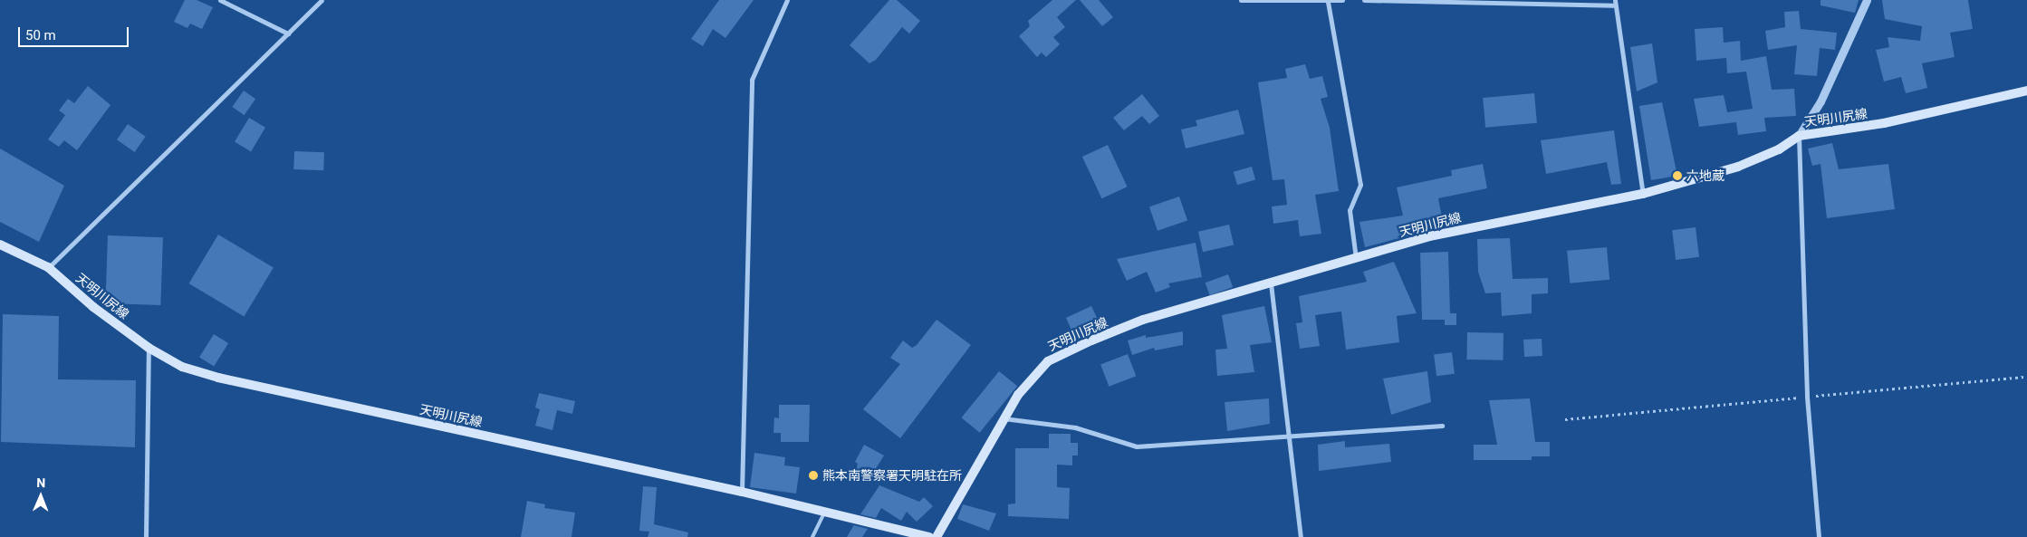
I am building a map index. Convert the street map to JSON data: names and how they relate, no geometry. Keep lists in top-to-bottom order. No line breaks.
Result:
{"streets":{"main road":["天明川尻線"]},"places":["六地蔵","熊本南警察署天明駐在所"],"scale_bar":"50 m","north":"top"}
